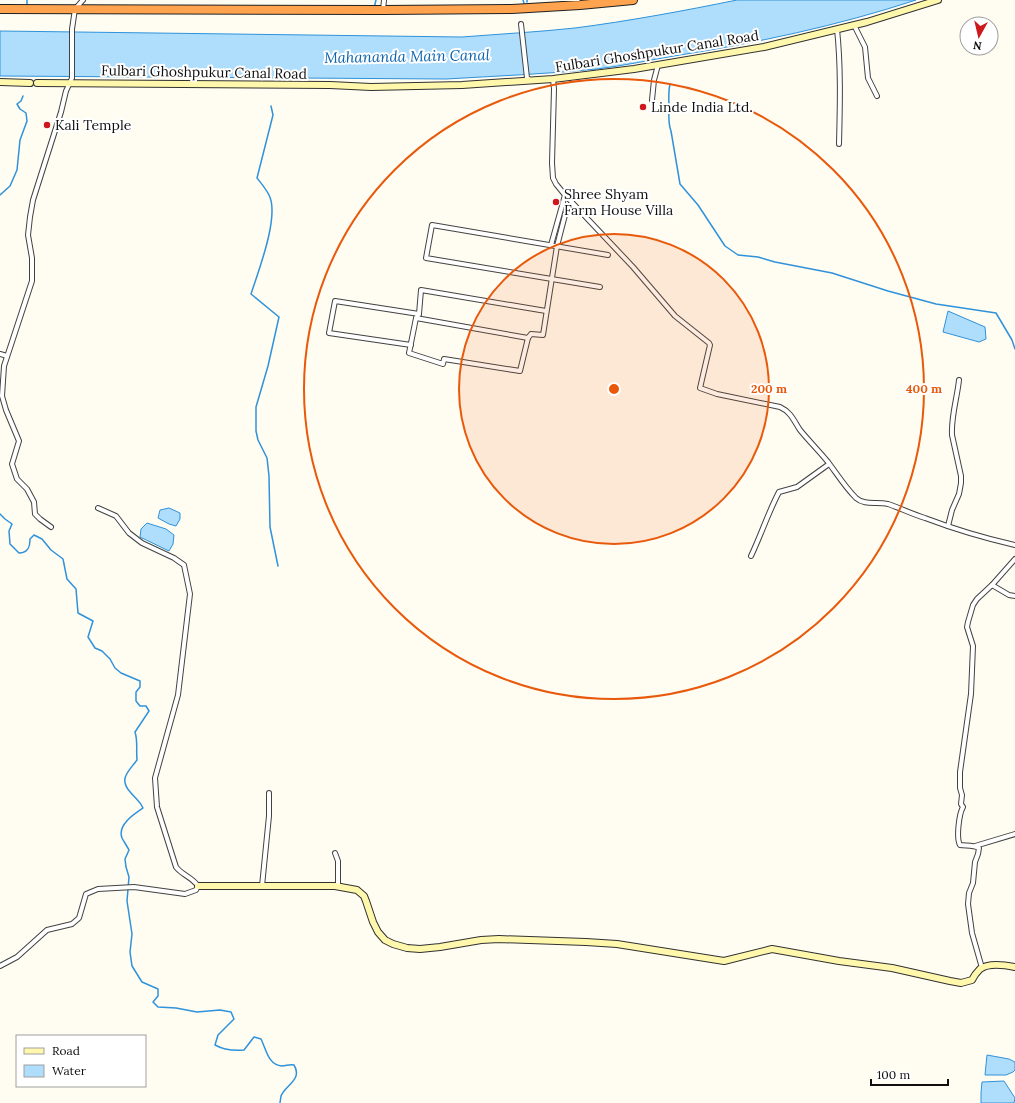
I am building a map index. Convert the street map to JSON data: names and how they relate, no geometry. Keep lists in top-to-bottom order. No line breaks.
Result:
{"streets":{"street":["Fulbari Ghoshpukur Canal Road"]},"water":["Mahananda Main Canal"],"places":["Linde India Ltd.","Kali Temple","Shree Shyam Farm House Villa"],"legend":["Road","Water"],"scale_bar":"100 m","north":"bottom","rings":["200 m","400 m"]}
